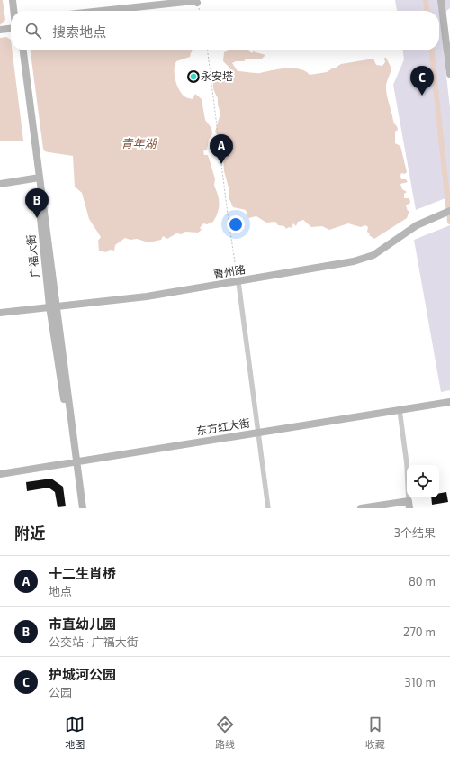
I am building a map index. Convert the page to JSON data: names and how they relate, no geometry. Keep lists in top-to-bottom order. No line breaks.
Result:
{"streets":{"main road":["广福大街","曹州路","东方红大街"]},"crossings":[["广福大街","曹州路"],["广福大街","东方红大街"]],"water":["青年湖"],"places":["永安塔"],"page":{"search":"搜索地点","pins":["C","A","B"],"heading":["附近","3个结果"],"list":[{"mark":"A","name":"十二生肖桥","note":"地点","value":"80 m"},{"mark":"B","name":"市直幼儿园","note":"公交站 · 广福大街","value":"270 m"},{"mark":"C","name":"护城河公园","note":"公园","value":"310 m"}],"nav":["地图","路线","收藏"]}}
